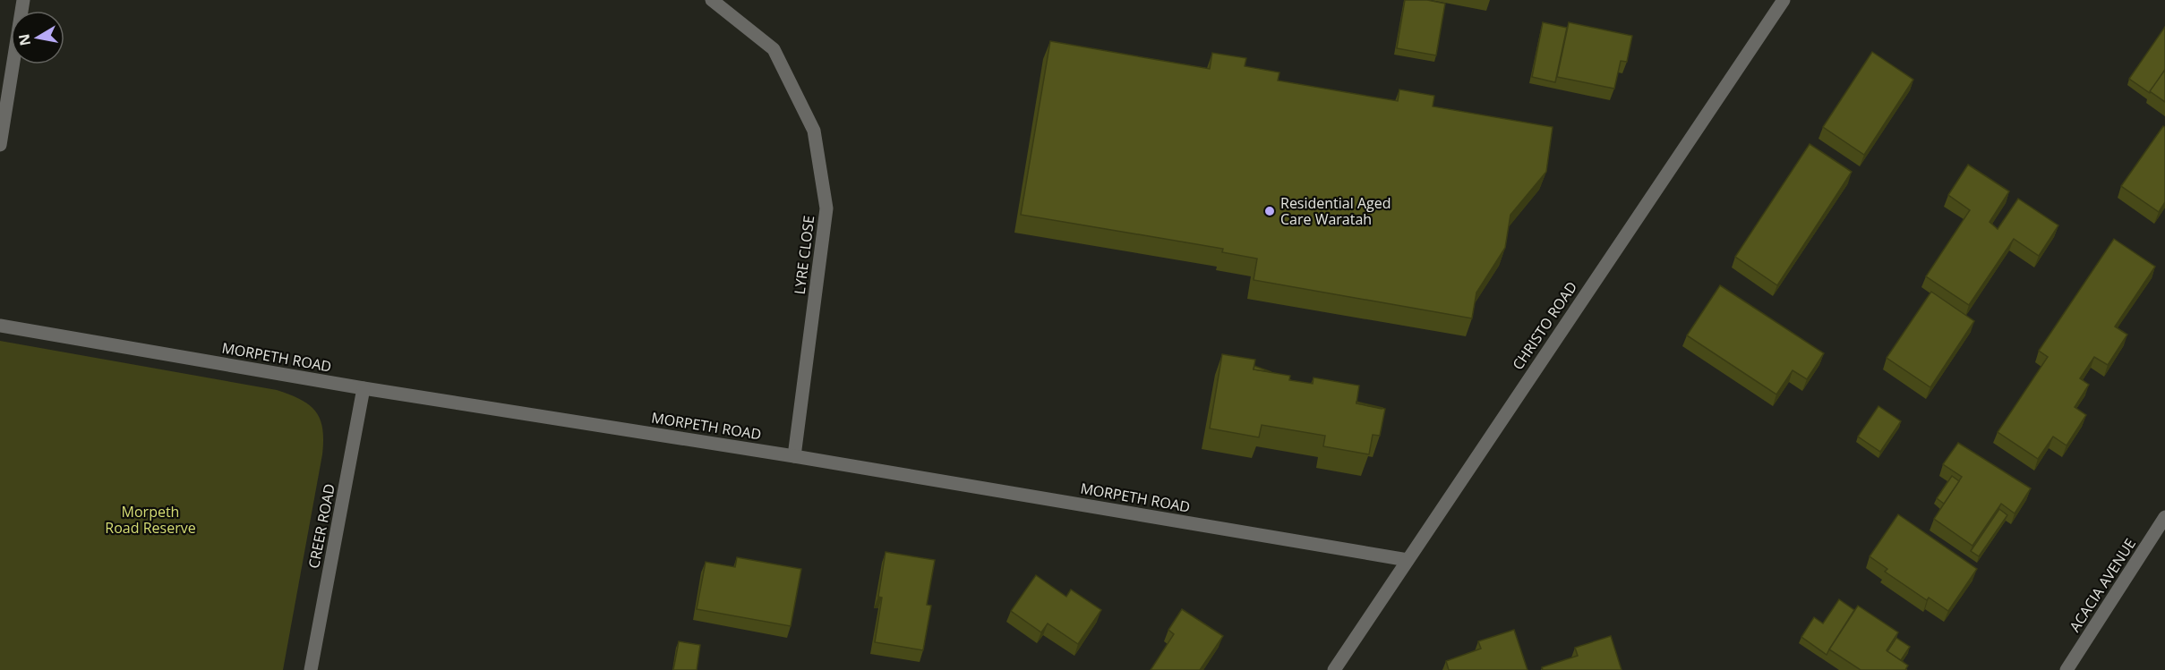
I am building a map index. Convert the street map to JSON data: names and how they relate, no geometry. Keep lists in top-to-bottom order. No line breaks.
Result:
{"streets":{"street":["LYRE CLOSE","CHRISTO ROAD","MORPETH ROAD","CREER ROAD","ACACIA AVENUE"]},"crossings":[["LYRE CLOSE","MORPETH ROAD"],["CHRISTO ROAD","MORPETH ROAD"],["MORPETH ROAD","CREER ROAD"]],"parks":["Morpeth Road Reserve"],"places":["Residential Aged Care Waratah"],"north":"left"}
